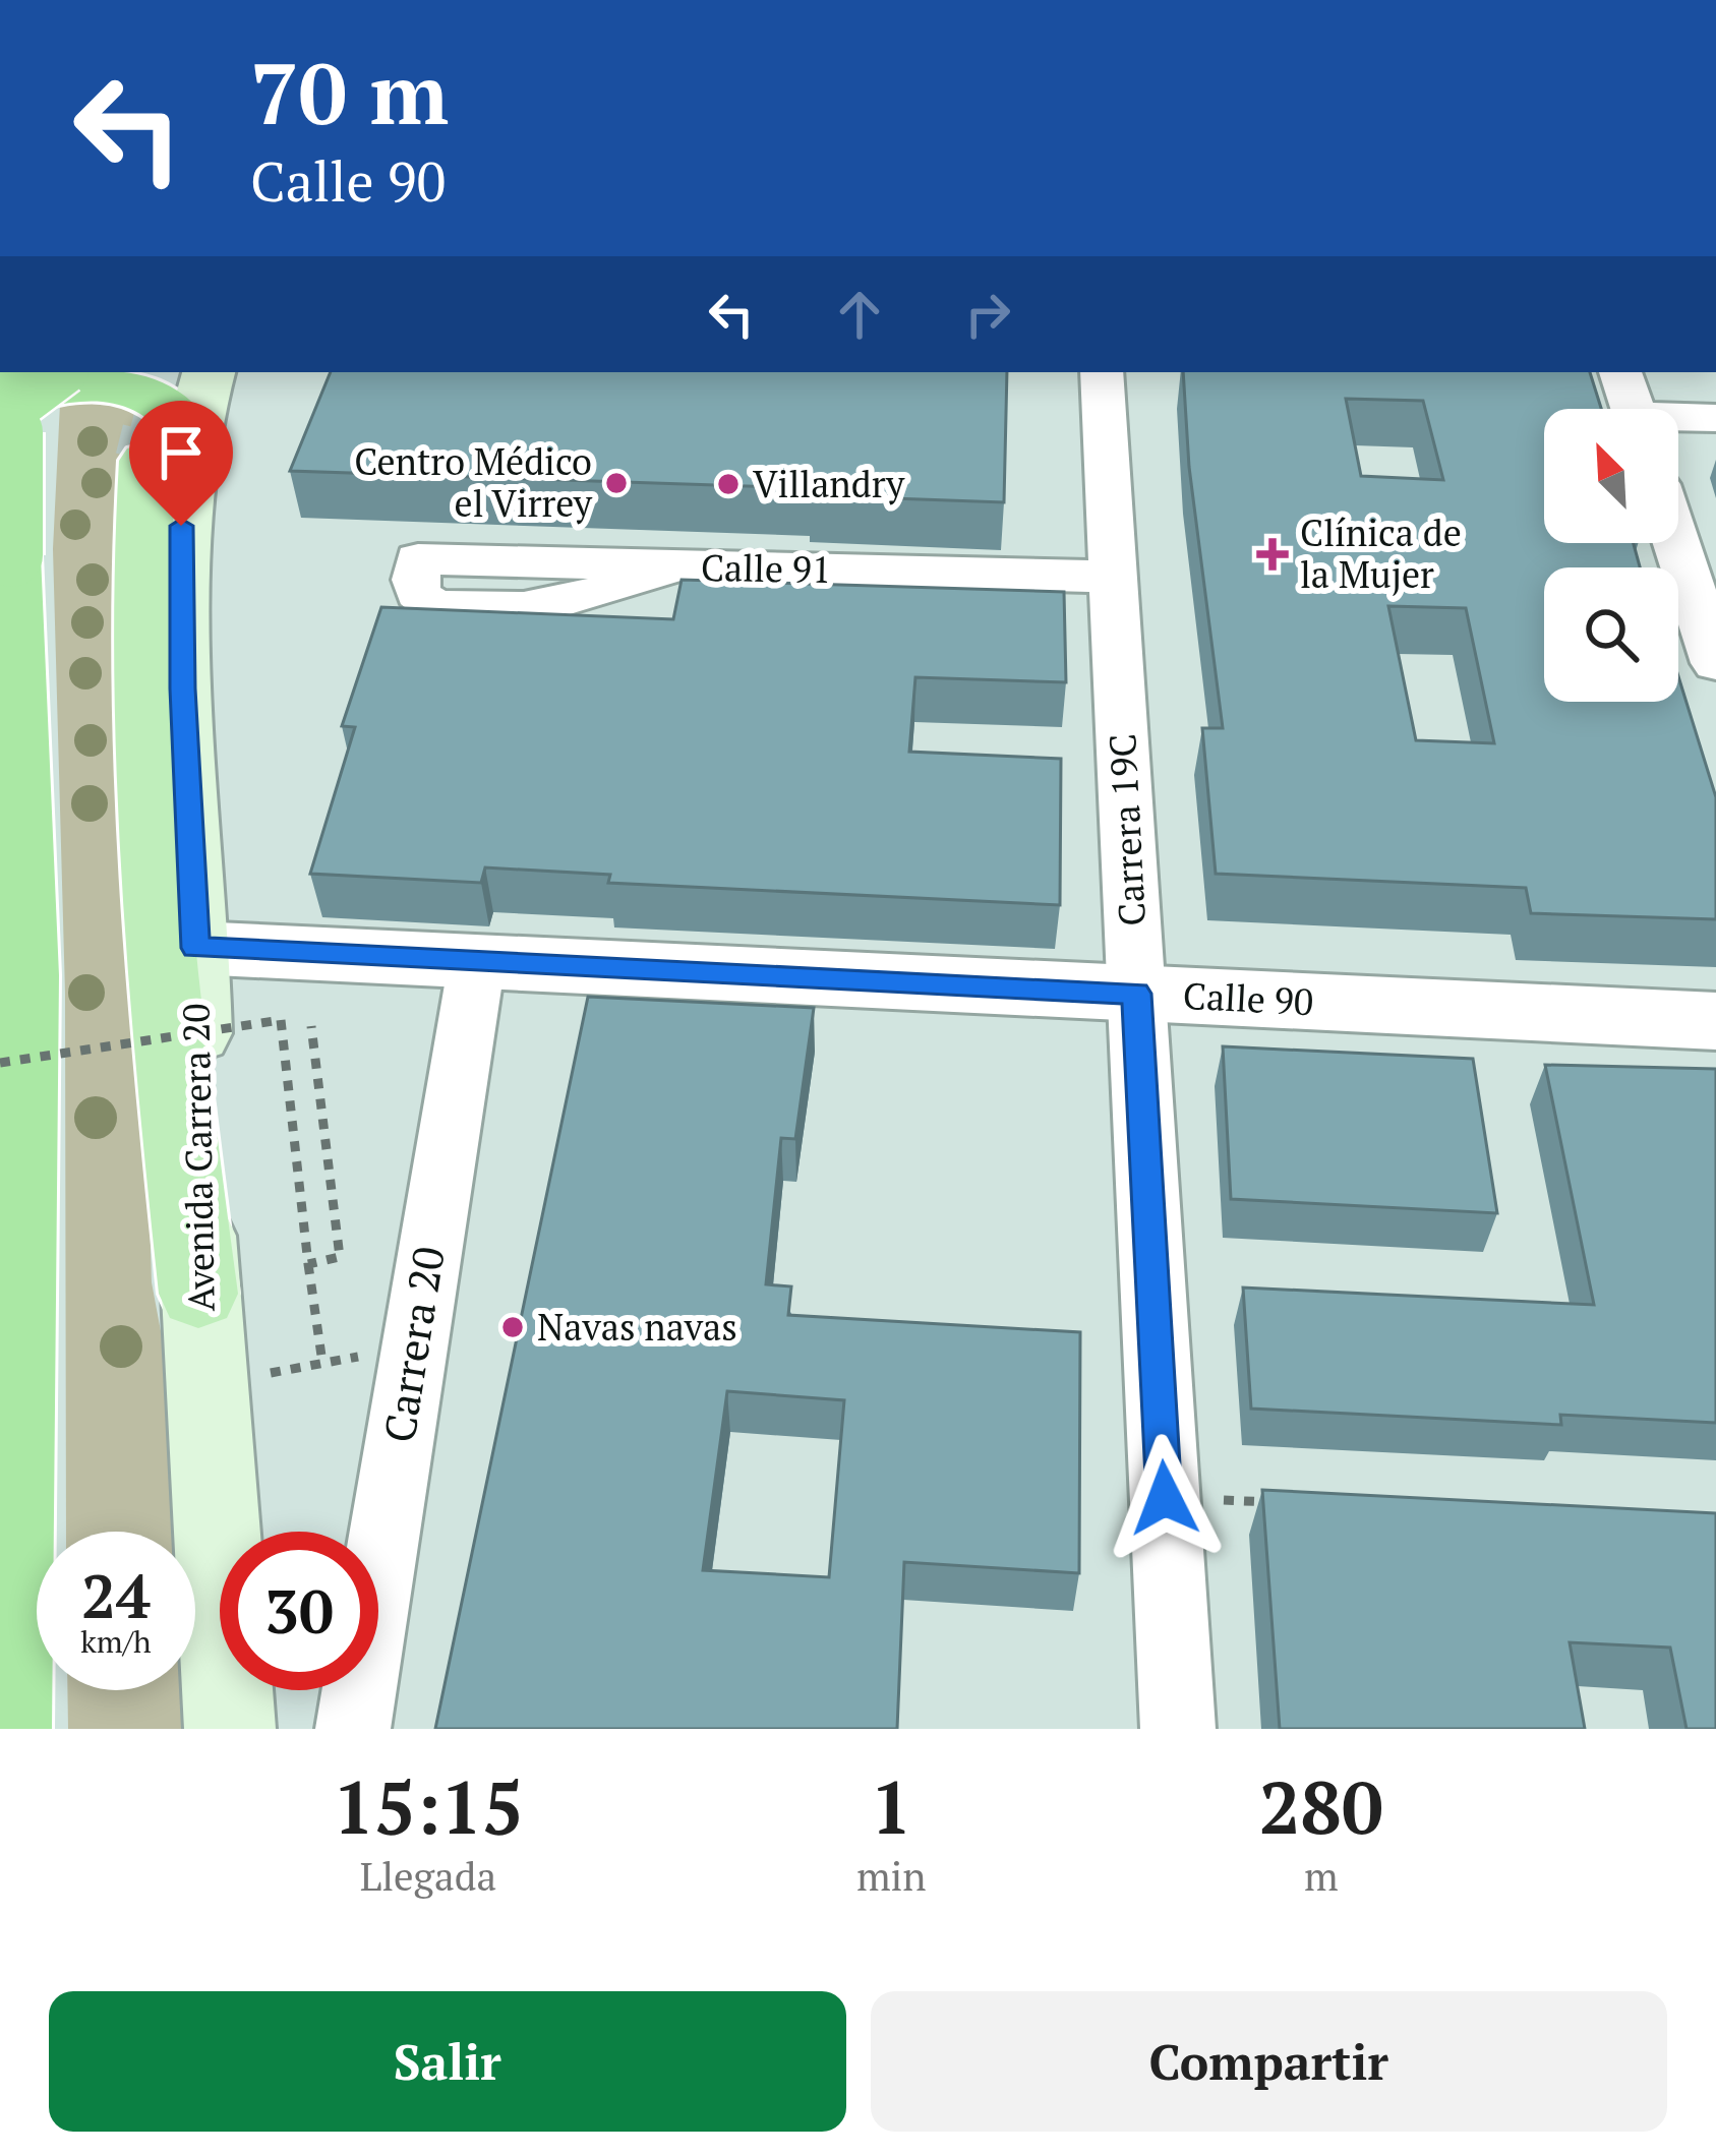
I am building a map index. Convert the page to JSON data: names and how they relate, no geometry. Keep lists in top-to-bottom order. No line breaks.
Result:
{"streets":{"main road":["Avenida Carrera 20"],"street":["Calle 91","Carrera 19C","Calle 90","Carrera 20"]},"crossings":[["Calle 91","Carrera 19C"],["Carrera 19C","Calle 90"],["Calle 90","Avenida Carrera 20"],["Calle 90","Carrera 20"]],"places":{"other":["Centro Médico el Virrey","Villandry","Navas navas"],"health":["Clínica de la Mujer"]},"north":"top left","page":{"turn":["70 m","Calle 90"],"speed":"24 km/h","limit":"30","eta":["15:15","Llegada","1","min","280","m"],"buttons":["Salir","Compartir"]}}
